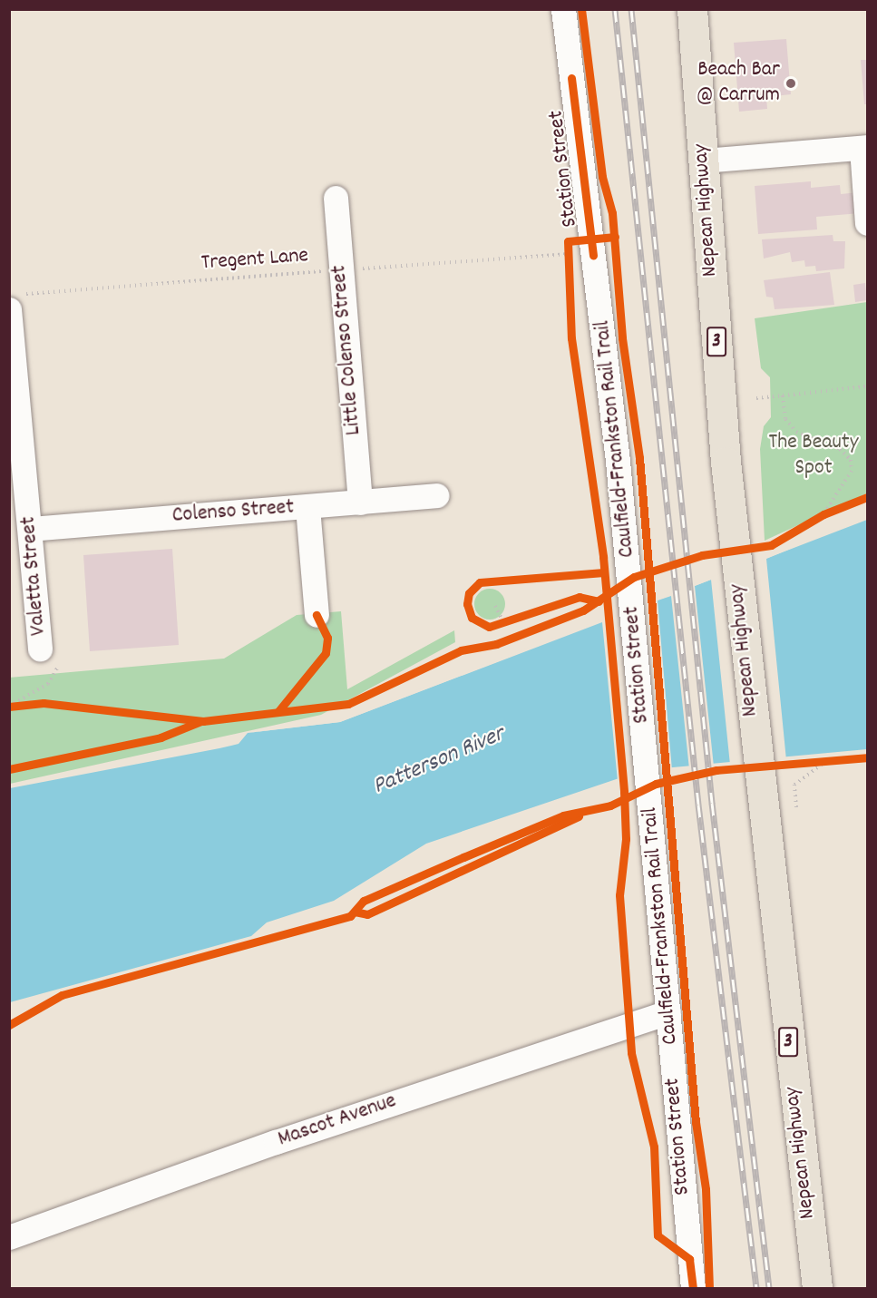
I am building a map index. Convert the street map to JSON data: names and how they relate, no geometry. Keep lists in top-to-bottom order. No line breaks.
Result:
{"streets":{"highway":["Nepean Highway","3"],"street":["Station Street","Little Colenso Street","Colenso Street","Valetta Street","Mascot Avenue"],"path":["Tregent Lane"],"cycle path":["Caulfield-Frankston Rail Trail"]},"crossings":[["Station Street","Mascot Avenue"],["Tregent Lane","Little Colenso Street"],["Tregent Lane","Valetta Street"],["Little Colenso Street","Colenso Street"],["Colenso Street","Valetta Street"]],"water":["Patterson River"],"parks":["The Beauty Spot"],"places":["Beach Bar @ Carrum"]}
